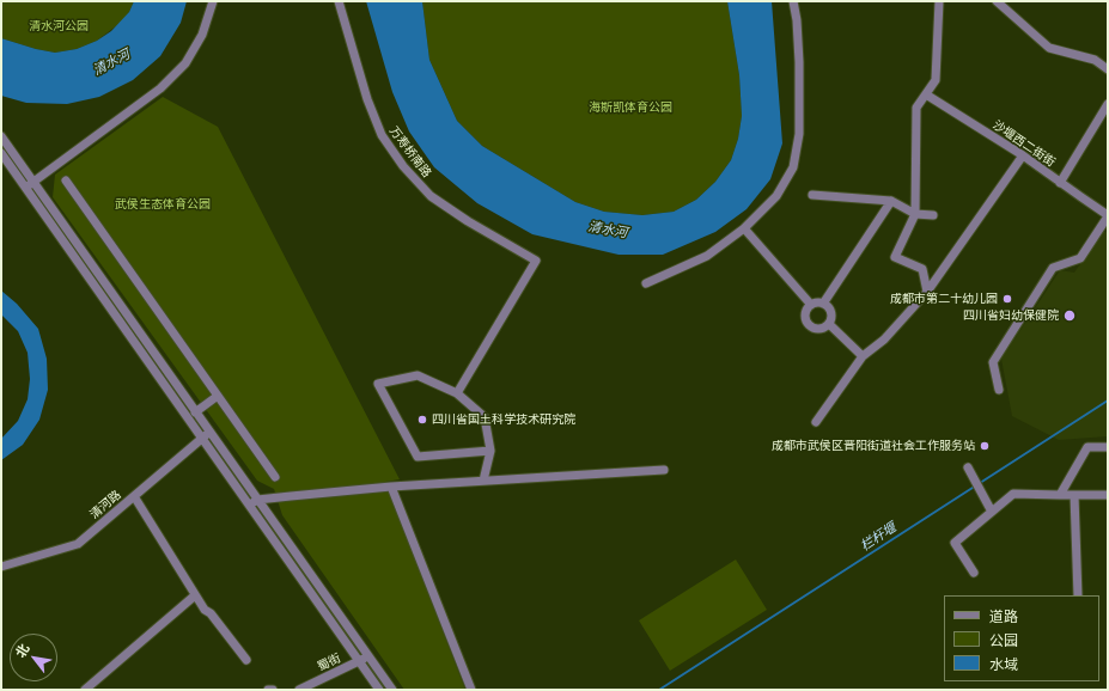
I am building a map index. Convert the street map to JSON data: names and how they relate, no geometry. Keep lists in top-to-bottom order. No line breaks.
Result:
{"streets":{"street":["沙堰西二街街","万寿桥南路","清河路","蜀街"]},"water":["清水河","栏杆堰"],"parks":["清水河公园","海斯凯体育公园","武侯生态体育公园"],"places":["成都市第二十幼儿园","四川省妇幼保健院","四川省国土科学技术研究院","成都市武侯区晋阳街道社会工作服务站"],"legend":["道路","公园","水域"],"north":"top left"}
